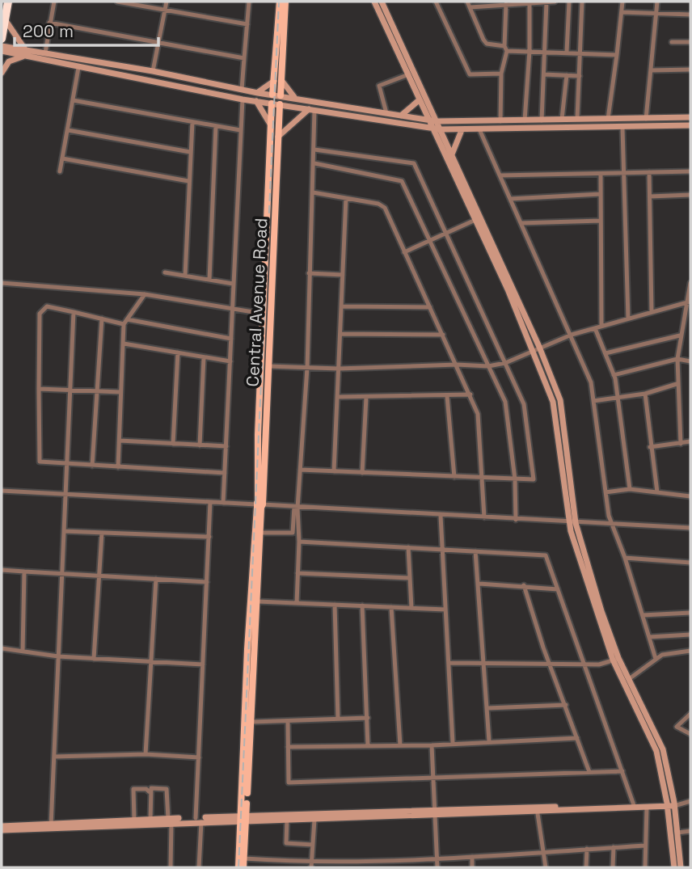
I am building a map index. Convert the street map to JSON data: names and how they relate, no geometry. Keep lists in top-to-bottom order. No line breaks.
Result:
{"streets":{"main road":["Central Avenue Road"]},"scale_bar":"200 m"}
